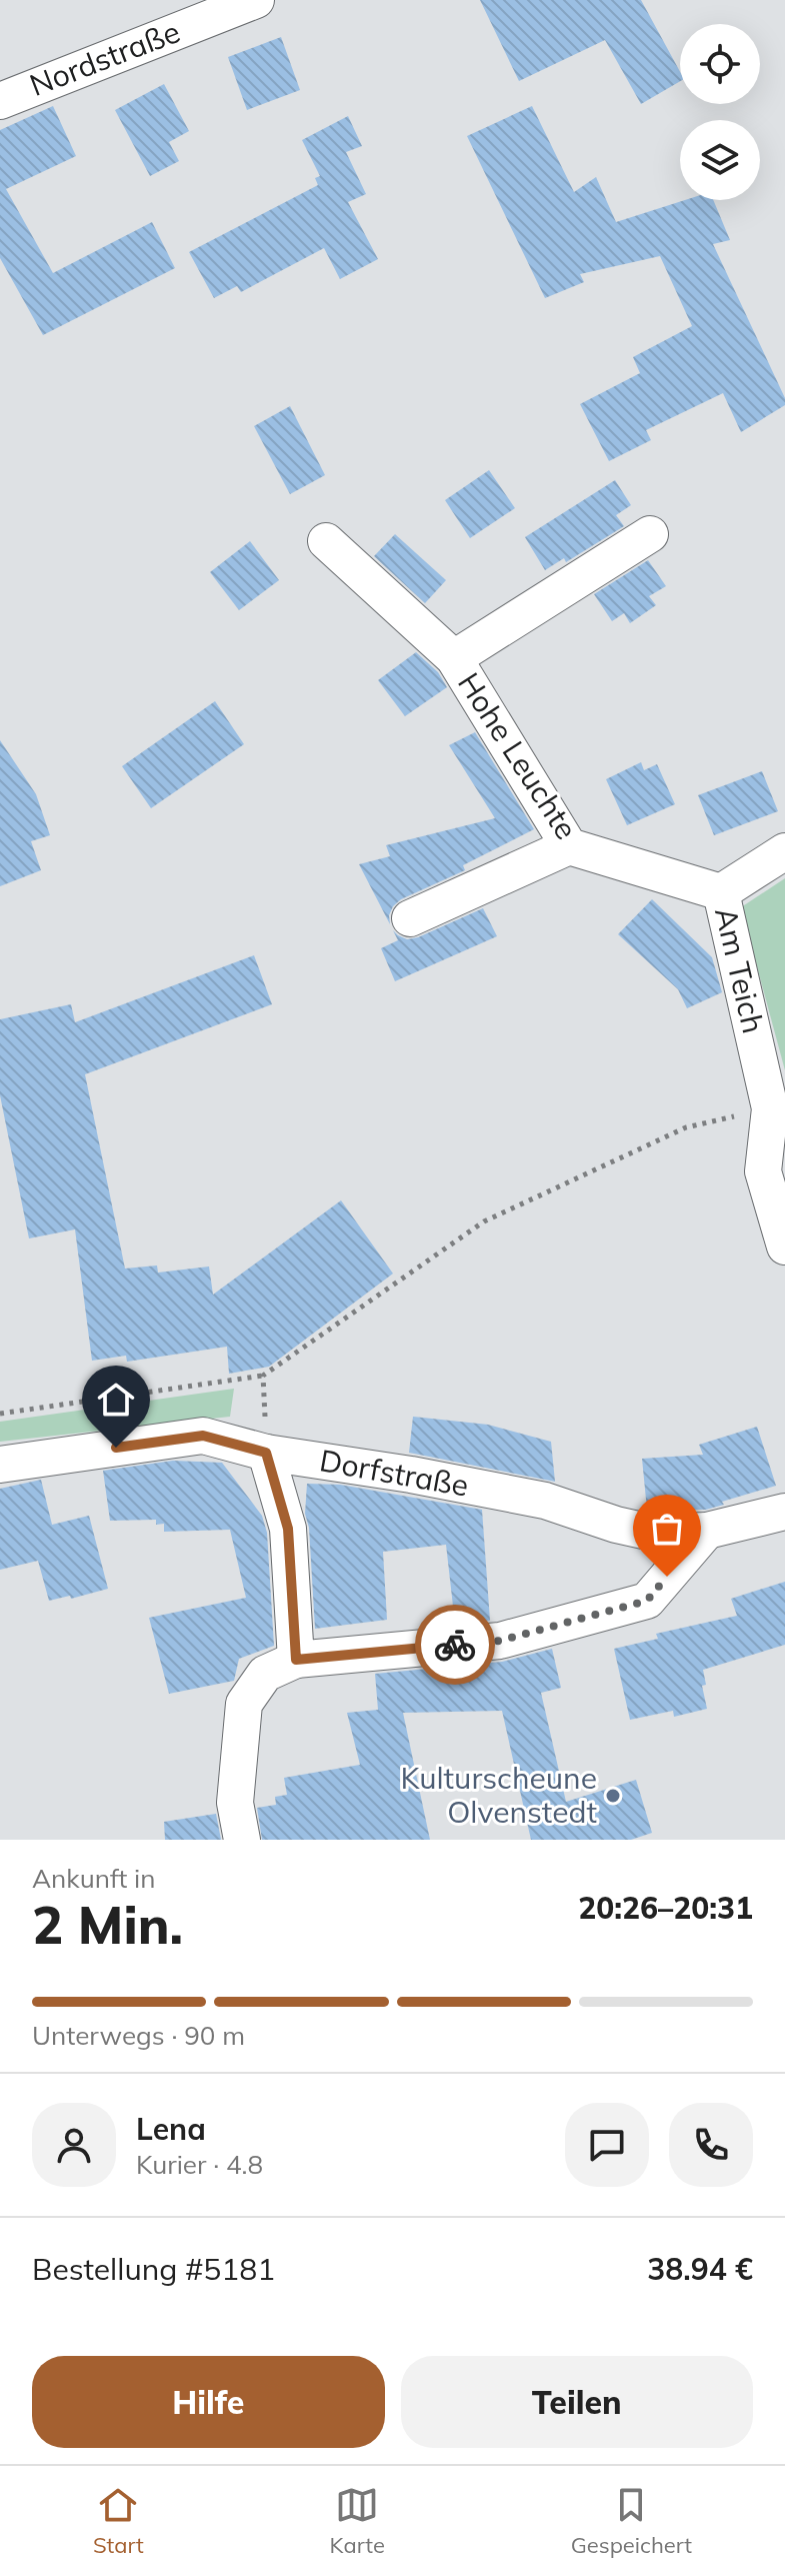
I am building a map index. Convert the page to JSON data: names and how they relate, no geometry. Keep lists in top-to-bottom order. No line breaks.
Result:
{"streets":{"street":["Nordstraße","Hohe Leuchte","Am Teich","Dorfstraße"]},"crossings":[["Hohe Leuchte","Am Teich"]],"places":["Kulturscheune Olvenstedt"],"page":{"heading":["2 Min.","Ankunft in","20:26–20:31"],"panel":["Lena","Kurier · 4.8","Bestellung #5181","38.94 €"],"bar":"Unterwegs · 90 m","buttons":["Hilfe","Teilen"],"tabs":["Start","Karte","Gespeichert"]}}
